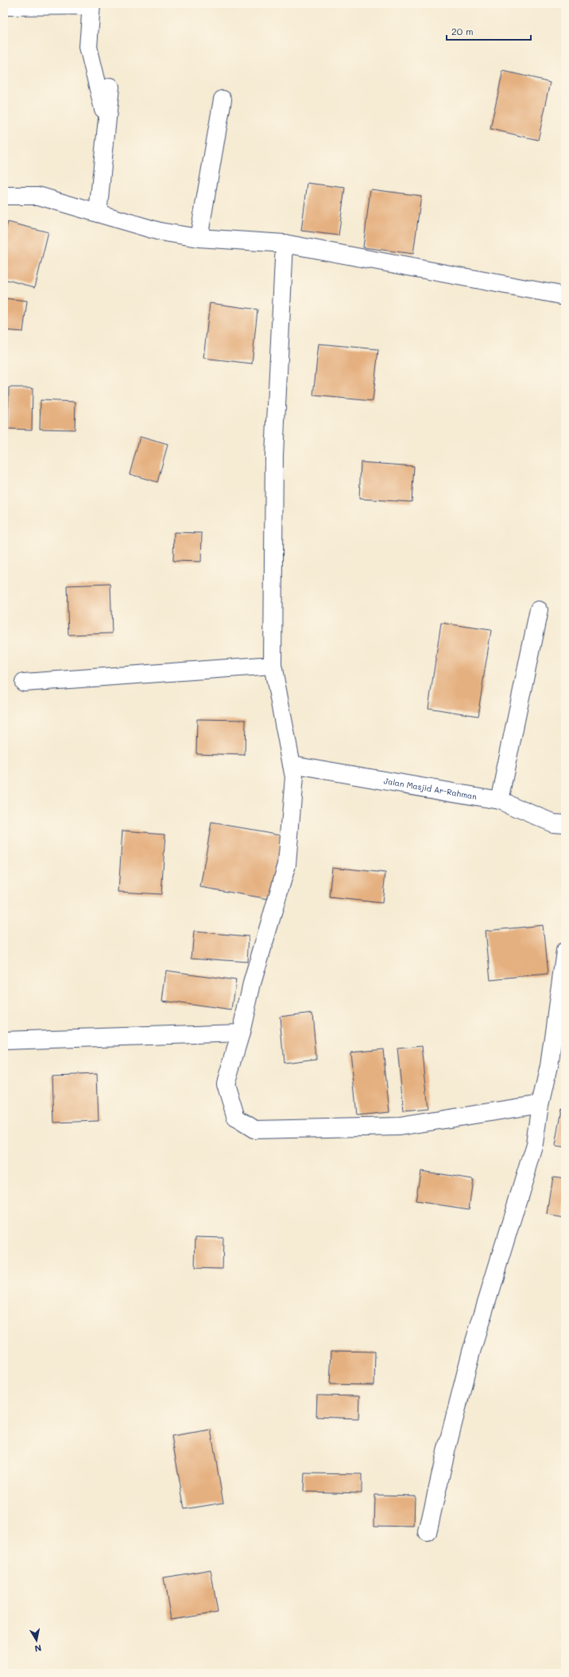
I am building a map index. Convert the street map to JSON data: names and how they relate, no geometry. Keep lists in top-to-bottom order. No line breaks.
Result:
{"streets":{"street":["Jalan Masjid Ar-Rahman"]},"scale_bar":"20 m","north":"bottom"}
